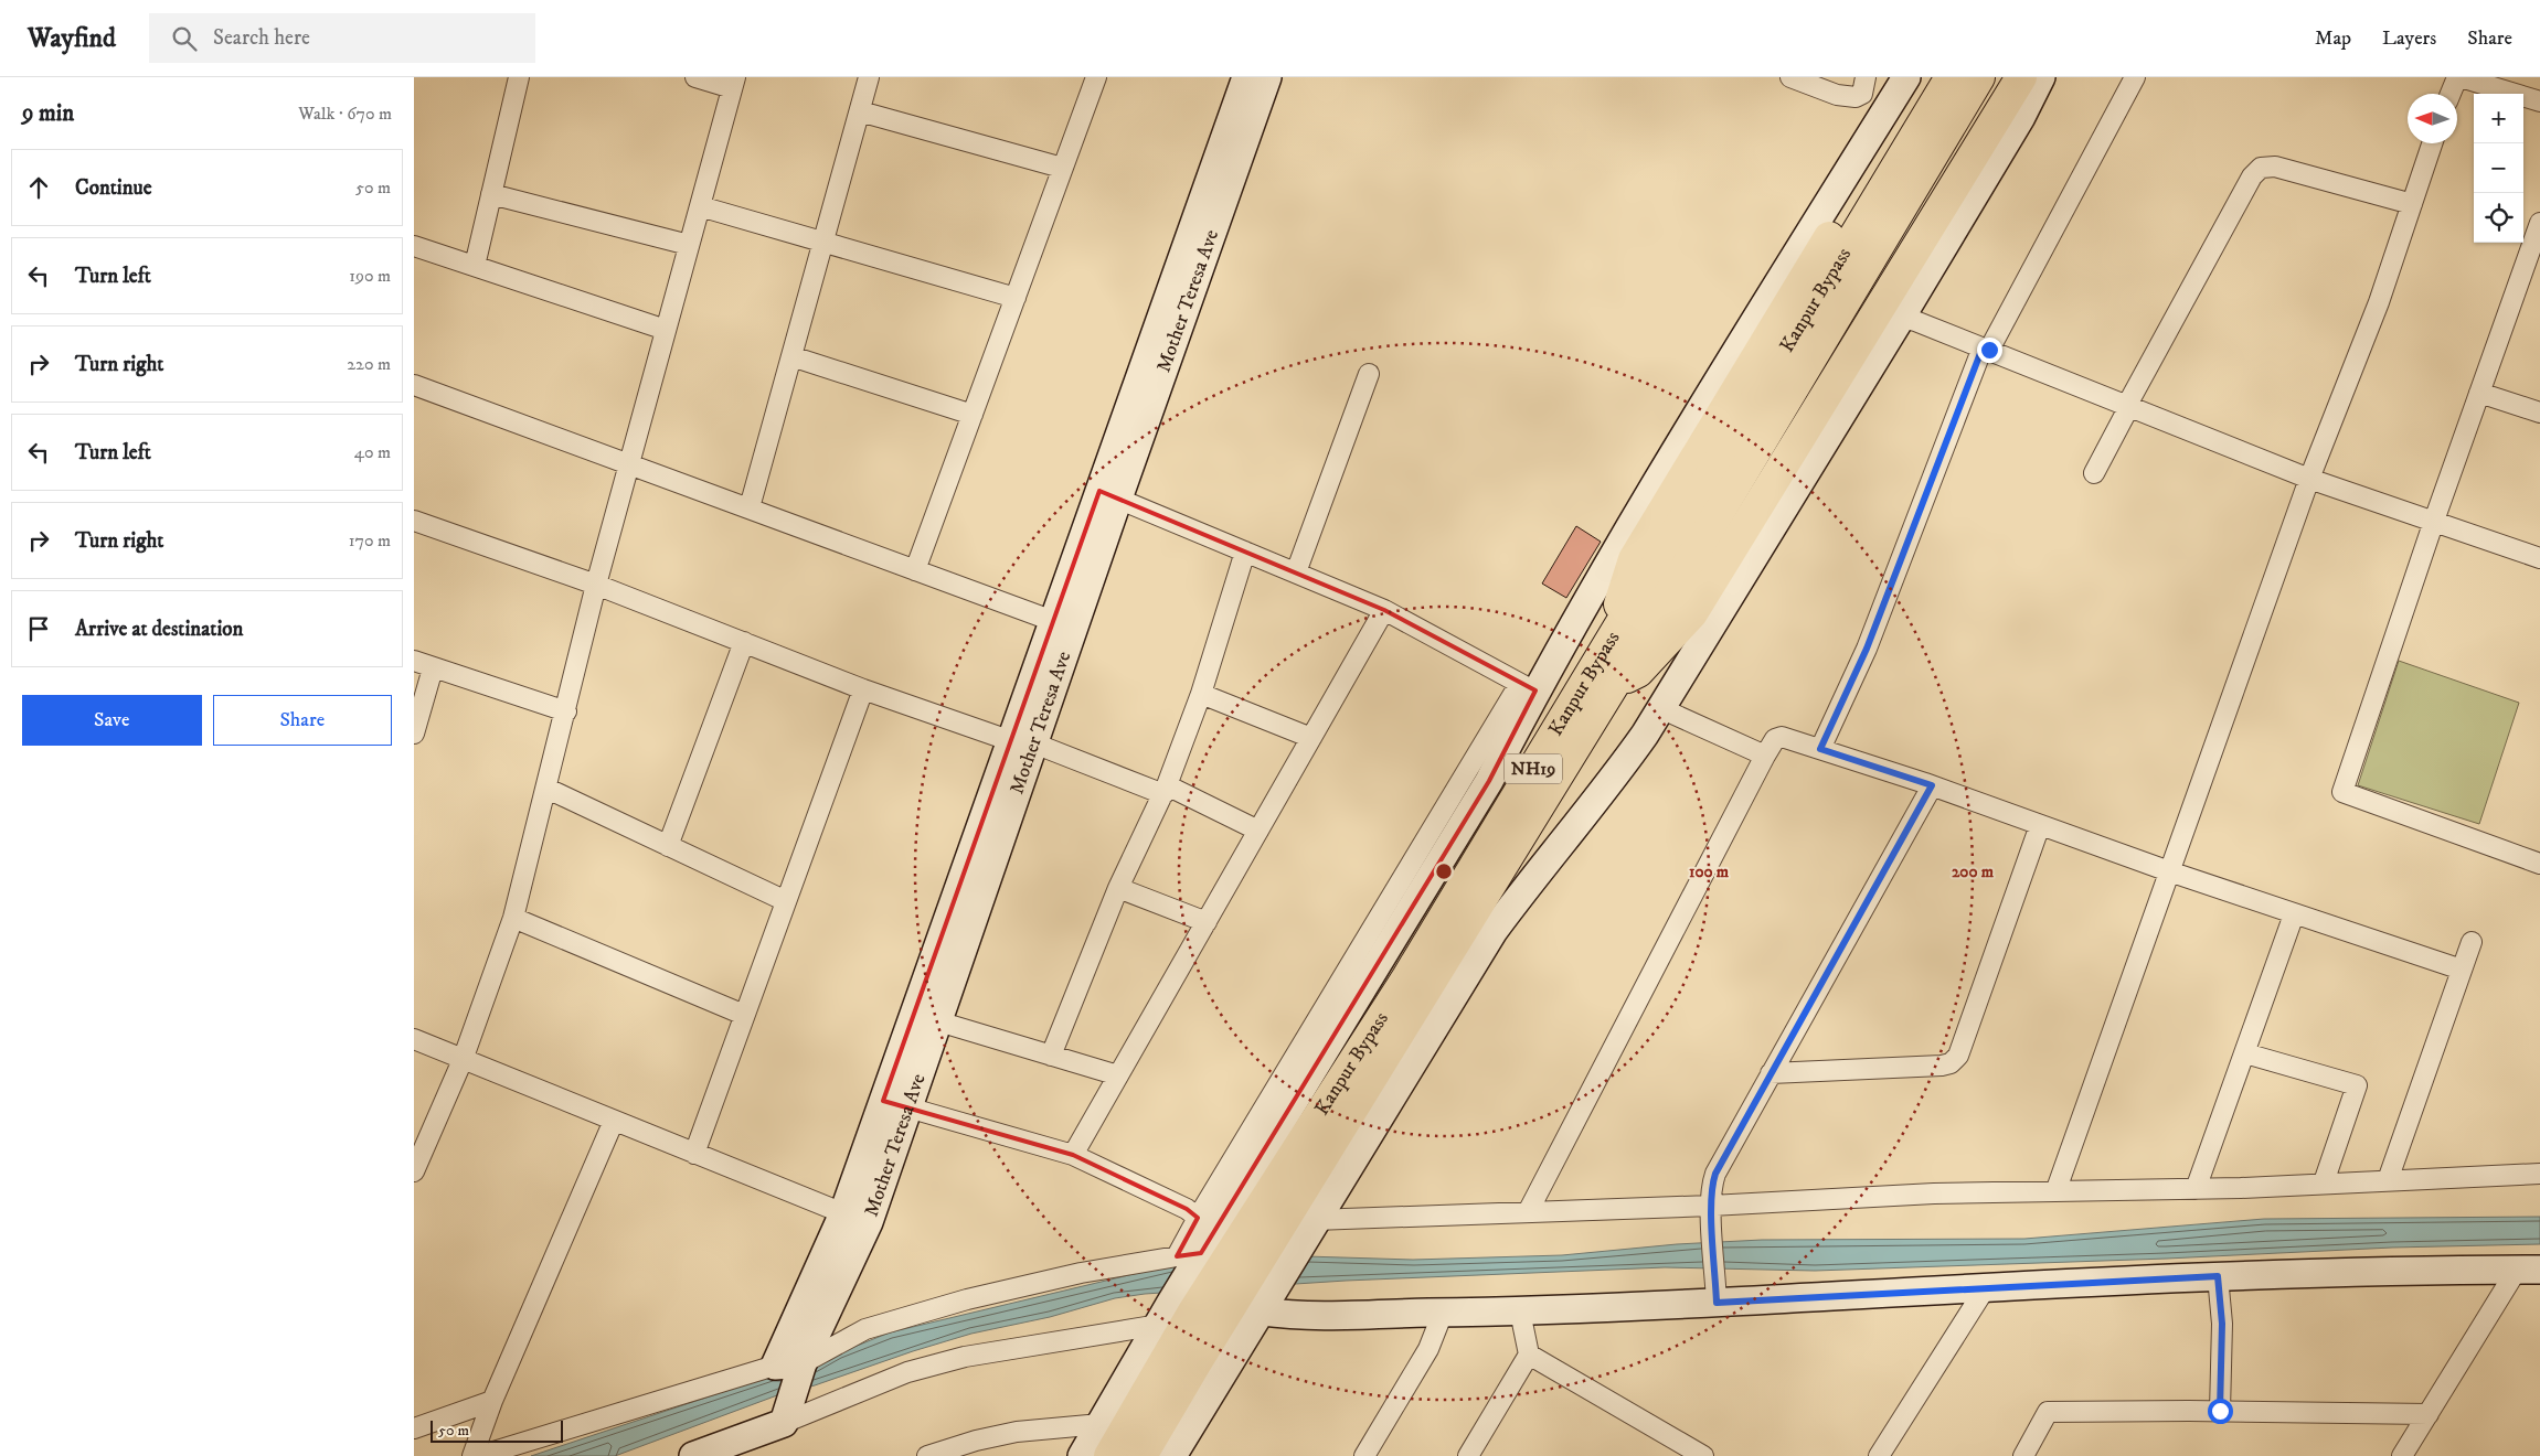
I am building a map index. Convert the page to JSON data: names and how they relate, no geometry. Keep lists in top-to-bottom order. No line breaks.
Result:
{"streets":{"highway":["Kanpur Bypass","NH19"],"street":["Mother Teresa Ave"]},"scale_bar":"50 m","north":"left","page":{"header":"Wayfind","search":"Search here","nav":["Map","Layers","Share"],"heading":["9 min","Walk · 670 m"],"map_buttons":["+","−"],"list":[["Continue","50 m"],["Turn left","190 m"],["Turn right","220 m"],["Turn left","40 m"],["Turn right","170 m"],"Arrive at destination"],"buttons":["Save","Share"],"scale":"50 m"},"rings":["100 m","200 m"]}
